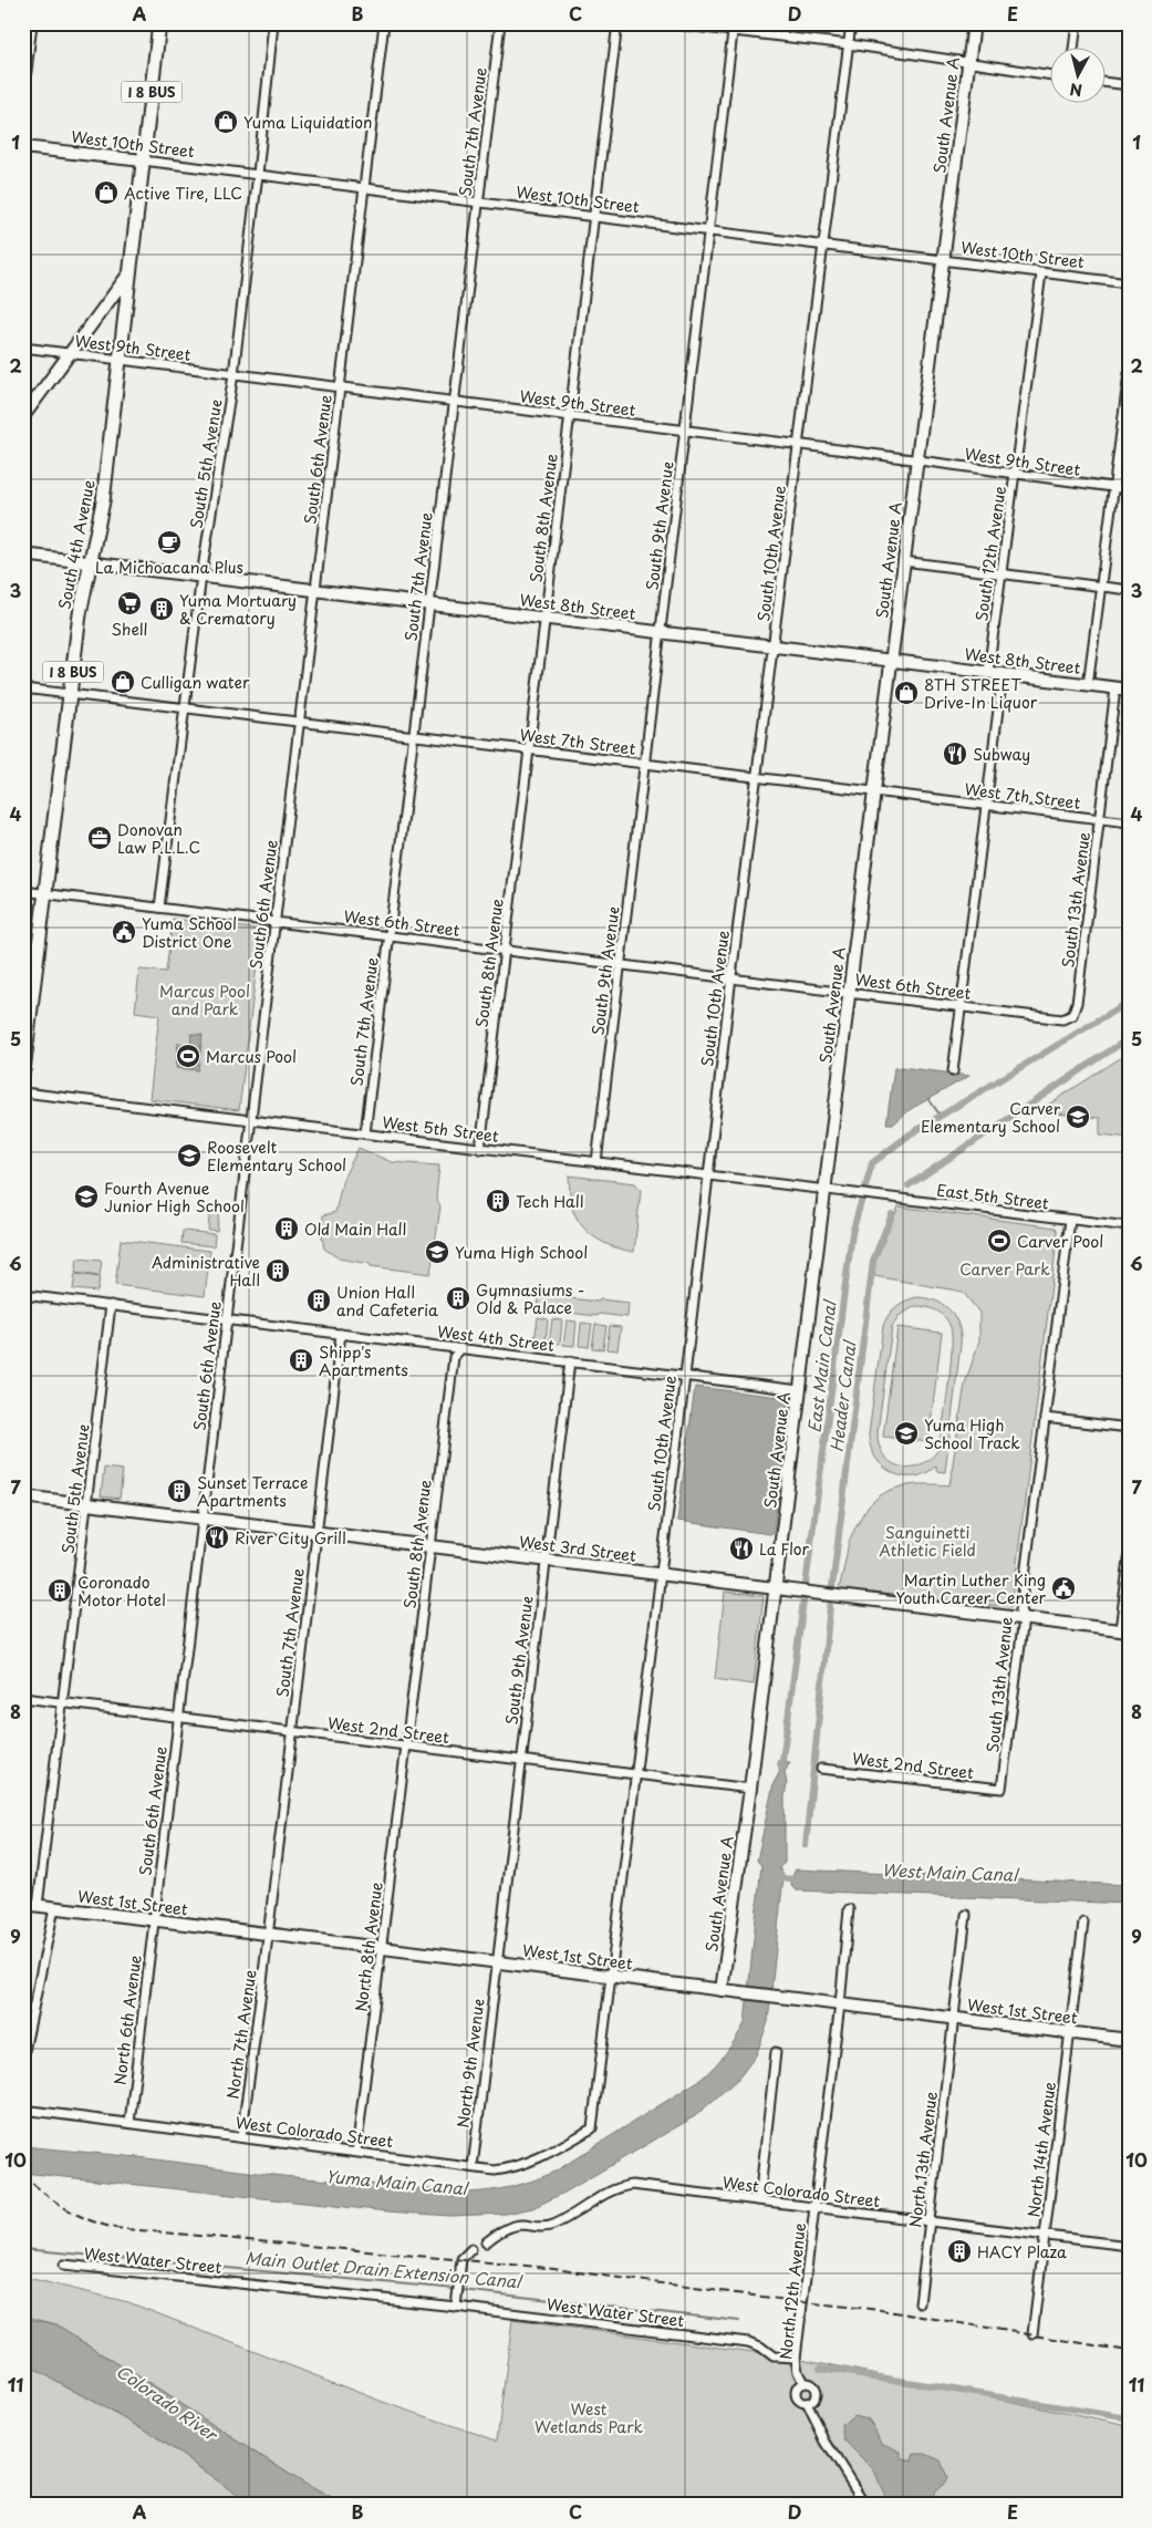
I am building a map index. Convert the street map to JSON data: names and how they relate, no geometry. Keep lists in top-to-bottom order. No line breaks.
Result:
{"streets":{"main road":["I 8 BUS","South Avenue A","West 10th Street","South 4th Avenue","West 8th Street","West 3rd Street","West 1st Street"],"street":["South 7th Avenue","West 9th Street","South 6th Avenue","South 5th Avenue","South 8th Avenue","South 9th Avenue","South 10th Avenue","South 12th Avenue","West 7th Street","South 13th Avenue","West 6th Street","West 5th Street","East 5th Street","West 4th Street","West 2nd Street","North 8th Avenue","North 6th Avenue","North 7th Avenue","North 9th Avenue","West Colorado Street","North 14th Avenue","North 13th Avenue","West Water Street","North 12th Avenue"]},"crossings":[["South Avenue A","West 10th Street"],["South Avenue A","West 9th Street"],["South Avenue A","West 8th Street"],["South Avenue A","West 7th Street"],["South Avenue A","West 6th Street"],["South Avenue A","West 5th Street"],["South Avenue A","West 4th Street"],["South Avenue A","West 3rd Street"],["South Avenue A","West 2nd Street"],["South Avenue A","West 1st Street"],["South 7th Avenue","West 10th Street"],["South 7th Avenue","West 9th Street"],["South 7th Avenue","West 8th Street"],["South 7th Avenue","West 7th Street"],["South 7th Avenue","West 6th Street"],["South 7th Avenue","West 5th Street"],["South 7th Avenue","West 4th Street"],["South 7th Avenue","West 3rd Street"],["South 7th Avenue","West 2nd Street"],["South 7th Avenue","West 1st Street"],["South 7th Avenue","North 7th Avenue"],["West 10th Street","South 6th Avenue"],["West 10th Street","South 5th Avenue"],["West 10th Street","South 8th Avenue"],["West 10th Street","South 9th Avenue"],["West 10th Street","South 4th Avenue"],["West 10th Street","South 10th Avenue"],["West 10th Street","South 12th Avenue"],["West 9th Street","South 6th Avenue"],["West 9th Street","South 5th Avenue"],["West 9th Street","South 8th Avenue"],["West 9th Street","South 9th Avenue"],["West 9th Street","South 4th Avenue"],["West 9th Street","South 10th Avenue"],["West 9th Street","South 12th Avenue"],["South 6th Avenue","West 8th Street"],["South 6th Avenue","West 7th Street"],["South 6th Avenue","West 6th Street"],["South 6th Avenue","West 5th Street"],["South 6th Avenue","West 4th Street"],["South 6th Avenue","West 3rd Street"],["South 6th Avenue","West 2nd Street"],["South 6th Avenue","West 1st Street"],["South 6th Avenue","North 6th Avenue"],["South 5th Avenue","West 8th Street"],["South 5th Avenue","West 7th Street"],["South 5th Avenue","West 6th Street"],["South 5th Avenue","West 4th Street"],["South 5th Avenue","West 3rd Street"],["South 5th Avenue","West 2nd Street"],["South 5th Avenue","West 1st Street"],["South 8th Avenue","West 8th Street"],["South 8th Avenue","West 7th Street"],["South 8th Avenue","West 6th Street"],["South 8th Avenue","West 5th Street"],["South 8th Avenue","West 4th Street"],["South 8th Avenue","West 3rd Street"],["South 8th Avenue","West 2nd Street"],["South 8th Avenue","North 8th Avenue"],["South 9th Avenue","West 8th Street"],["South 9th Avenue","West 7th Street"],["South 9th Avenue","West 6th Street"],["South 9th Avenue","West 5th Street"],["South 9th Avenue","West 4th Street"],["South 9th Avenue","West 3rd Street"],["South 9th Avenue","West 2nd Street"],["South 9th Avenue","West 1st Street"],["South 9th Avenue","North 9th Avenue"],["South 4th Avenue","West 8th Street"],["South 4th Avenue","West 7th Street"],["South 4th Avenue","West 6th Street"],["South 10th Avenue","West 8th Street"],["South 10th Avenue","West 7th Street"],["South 10th Avenue","West 6th Street"],["South 10th Avenue","West 5th Street"],["South 10th Avenue","West 4th Street"],["South 10th Avenue","West 3rd Street"],["South 10th Avenue","West 2nd Street"],["South 10th Avenue","West 1st Street"],["South 10th Avenue","West Colorado Street"],["South 12th Avenue","West 8th Street"],["West 8th Street","South 13th Avenue"],["West 7th Street","South 13th Avenue"],["South 13th Avenue","West 6th Street"],["South 13th Avenue","East 5th Street"],["South 13th Avenue","West 3rd Street"],["South 13th Avenue","West 2nd Street"],["West 5th Street","East 5th Street"],["West 2nd Street","North 8th Avenue"],["West 1st Street","North 8th Avenue"],["West 1st Street","North 6th Avenue"],["West 1st Street","North 7th Avenue"],["West 1st Street","North 9th Avenue"],["West 1st Street","North 14th Avenue"],["West 1st Street","North 13th Avenue"],["West 1st Street","North 12th Avenue"],["North 8th Avenue","West Colorado Street"],["North 6th Avenue","West Colorado Street"],["North 7th Avenue","West Colorado Street"],["North 9th Avenue","West Colorado Street"],["West Colorado Street","North 14th Avenue"],["West Colorado Street","North 13th Avenue"],["West Colorado Street","North 12th Avenue"],["West Water Street","North 12th Avenue"]],"water":["East Main Canal","Header Canal","West Main Canal","Yuma Main Canal","Main Outlet Drain Extension Canal","Colorado River"],"parks":["Marcus Pool and Park","Carver Park","Sanguinetti Athletic Field","West Wetlands Park"],"places":{"shop":["Yuma Liquidation","Active Tire, LLC","Culligan water","8TH STREET Drive-In Liquor"],"cafe":["La Michoacana Plus"],"supermarket":["Shell"],"building":["Yuma Mortuary & Crematory","Tech Hall","Old Main Hall","Administrative Hall","Gymnasiums - Old & Palace","Union Hall and Cafeteria","Shipp's Apartments","Sunset Terrace Apartments","Coronado Motor Hotel","HACY Plaza"],"restaurant":["Subway","River City Grill","La Flor"],"office":["Donovan Law P.L.L.C"],"public building":["Yuma School District One","Martin Luther King Youth Career Center"],"sports":["Marcus Pool","Carver Pool"],"school or university":["Carver Elementary School","Roosevelt Elementary School","Fourth Avenue Junior High School","Yuma High School","Yuma High School Track"]},"north":"bottom","grid":{"columns":["A","B","C","D","E"],"rows":["1","2","3","4","5","6","7","8","9","10","11"]}}
